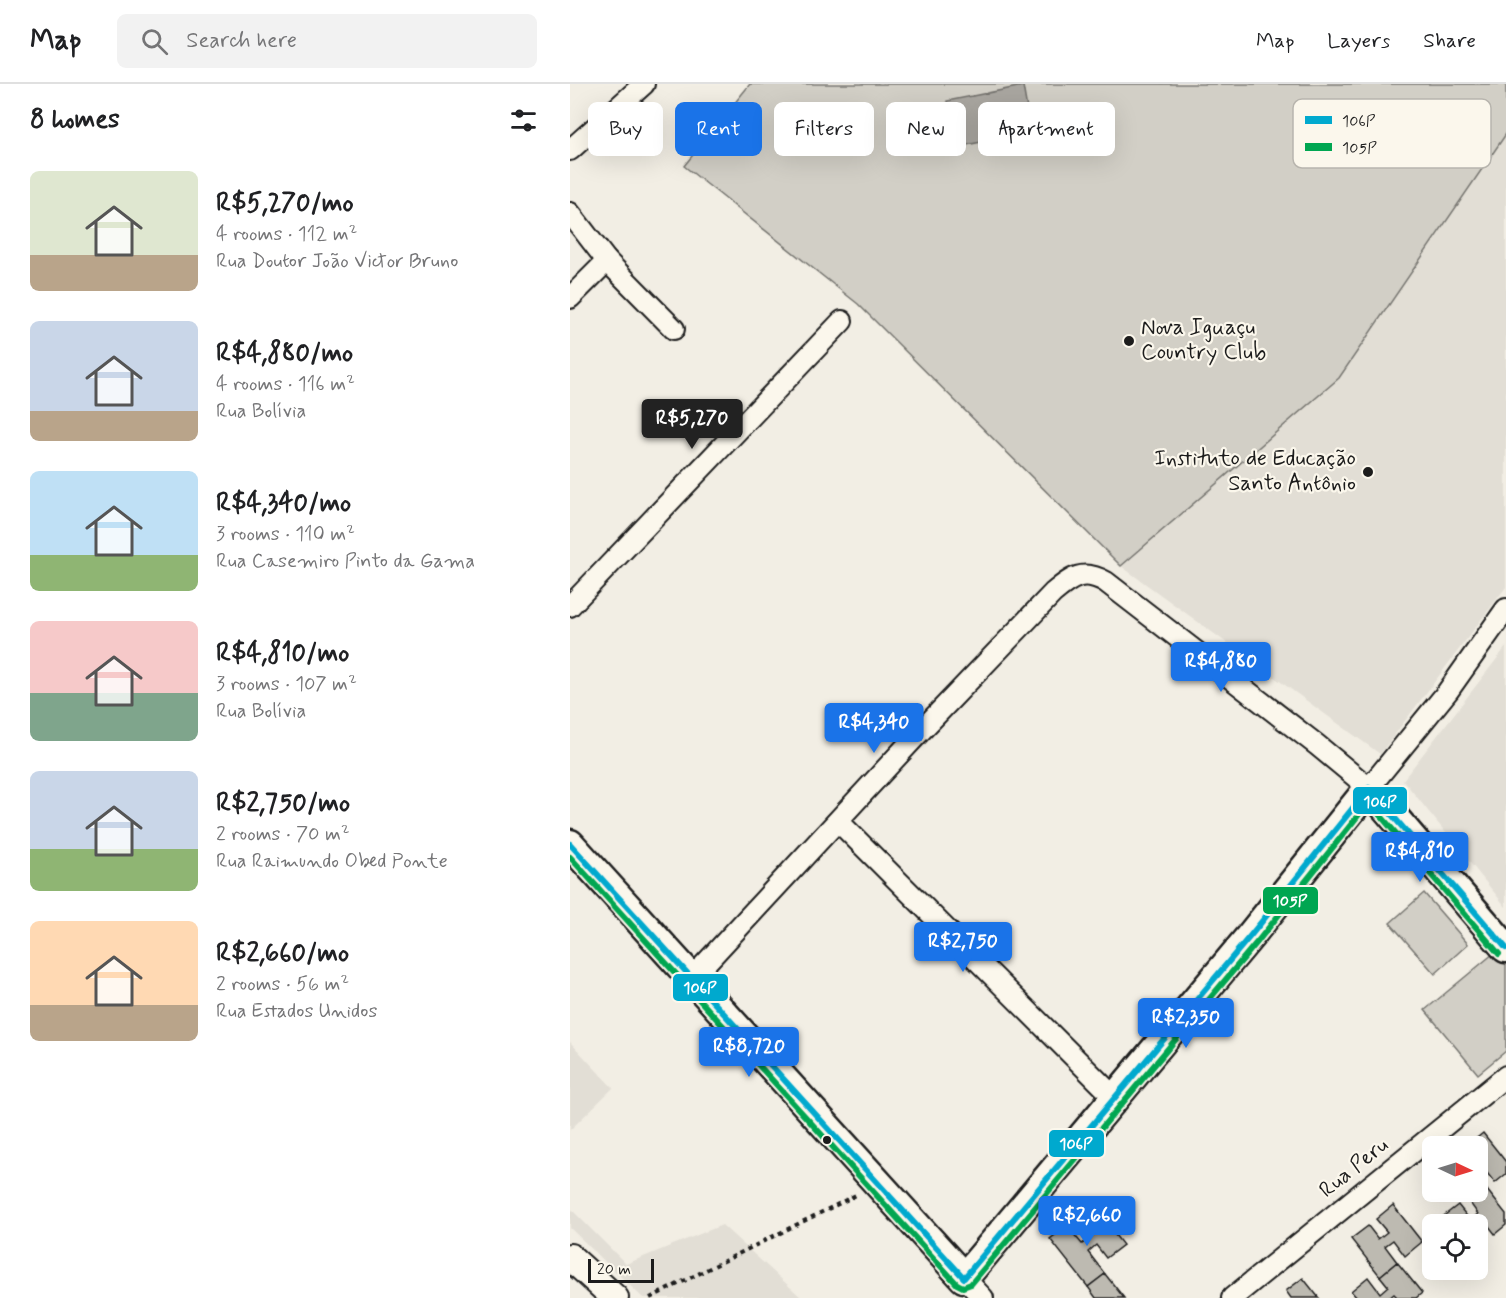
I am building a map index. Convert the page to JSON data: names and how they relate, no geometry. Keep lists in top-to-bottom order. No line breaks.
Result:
{"streets":{"street":["Rua Peru"]},"places":["Nova Iguaçu Country Club","Instituto de Educação Santo Antônio"],"lines":["transit line 106P","transit line 105P"],"legend":["106P","105P"],"scale_bar":"20 m","north":"right","page":{"header":"Map","search":"Search here","nav":["Map","Layers","Share"],"heading":"8 homes","chip":["Buy","Rent","Filters","New","Apartment"],"list":[{"name":"R$5,270/mo","note":"4 rooms · 112 m² · Rua Doutor João Victor Bruno"},{"name":"R$4,880/mo","note":"4 rooms · 116 m² · Rua Bolívia"},{"name":"R$4,340/mo","note":"3 rooms · 110 m² · Rua Casemiro Pinto da Gama"},{"name":"R$4,810/mo","note":"3 rooms · 107 m² · Rua Bolívia"},{"name":"R$2,750/mo","note":"2 rooms · 70 m² · Rua Raimundo Obed Ponte"},{"name":"R$2,660/mo","note":"2 rooms · 56 m² · Rua Estados Unidos"}],"price":["R$5,270","R$4,880","R$4,340","R$4,810","R$2,750","R$2,350","R$8,720","R$2,660"],"scale":"20 m"}}
